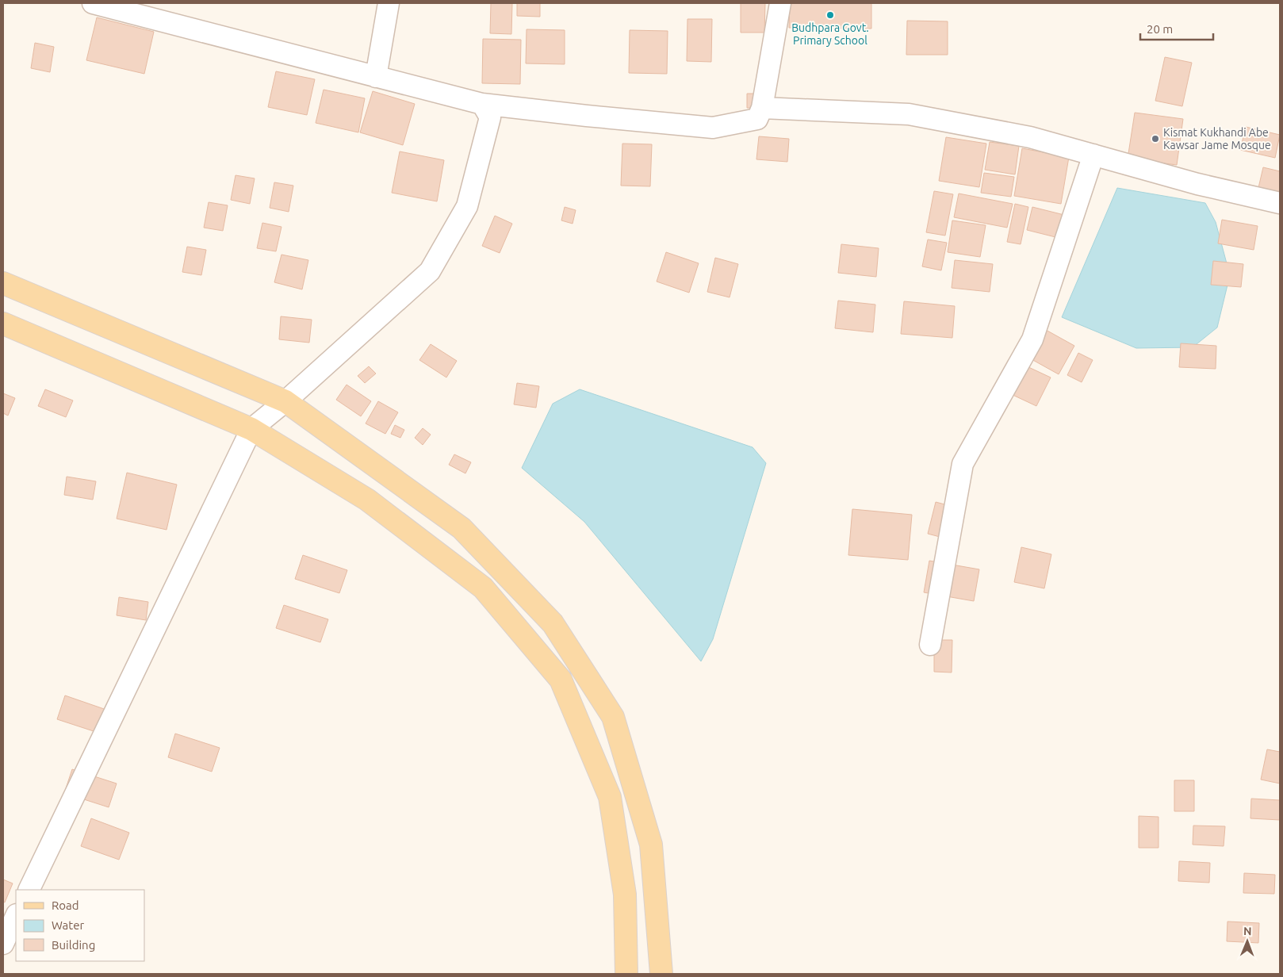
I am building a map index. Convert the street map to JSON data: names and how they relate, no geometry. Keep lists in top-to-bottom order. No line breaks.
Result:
{"places":["Budhpara Govt. Primary School","Kismat Kukhandi Abe Kawsar Jame Mosque"],"legend":["Road","Water","Building"],"scale_bar":"20 m","north":"top"}
